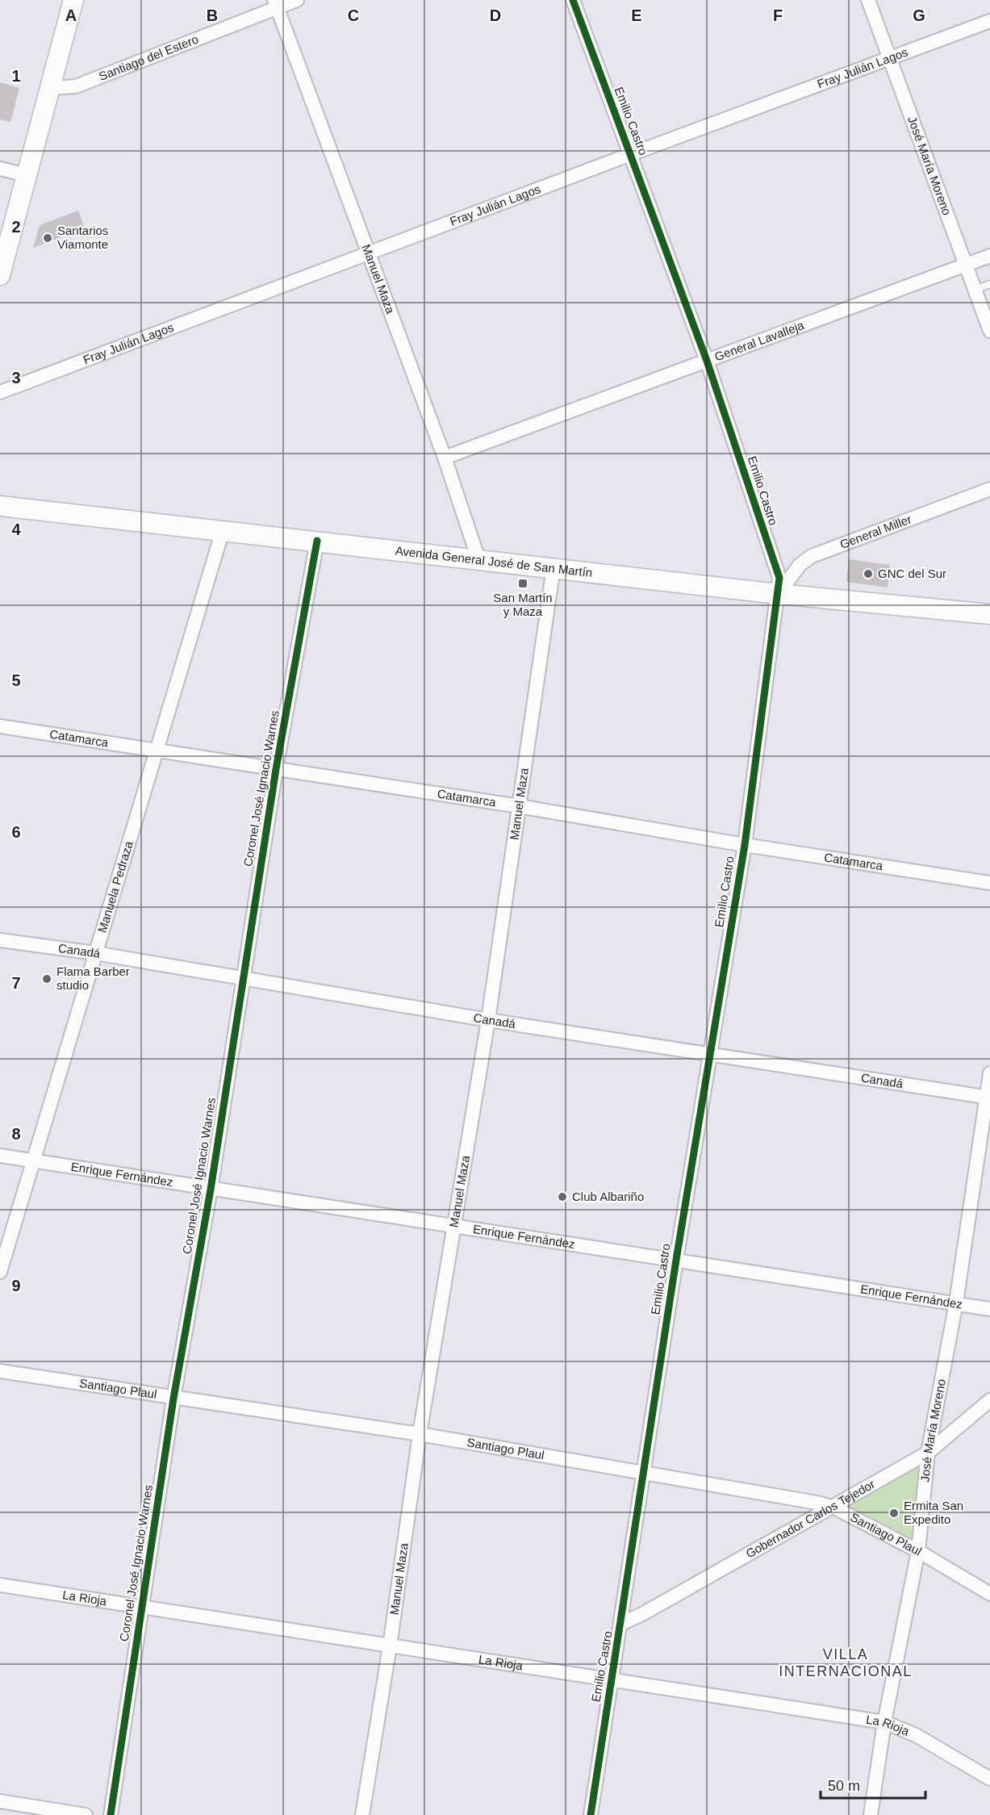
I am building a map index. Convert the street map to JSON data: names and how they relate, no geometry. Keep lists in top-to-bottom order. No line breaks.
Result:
{"streets":{"main road":["Avenida General José de San Martín"],"street":["Santiago del Estero","Fray Julián Lagos","Emilio Castro","José María Moreno","Manuel Maza","General Lavalleja","General Miller","Catamarca","Coronel José Ignacio Warnes","Manuela Pedraza","Canadá","Enrique Fernández","Santiago Plaul","Gobernador Carlos Tejedor","La Rioja"]},"crossings":[["Santiago del Estero","Manuel Maza"],["Fray Julián Lagos","Emilio Castro"],["Fray Julián Lagos","José María Moreno"],["Fray Julián Lagos","Manuel Maza"],["Emilio Castro","General Lavalleja"],["Emilio Castro","General Miller"],["Emilio Castro","Avenida General José de San Martín"],["Emilio Castro","Catamarca"],["Emilio Castro","Canadá"],["Emilio Castro","Enrique Fernández"],["Emilio Castro","Santiago Plaul"],["Emilio Castro","Gobernador Carlos Tejedor"],["Emilio Castro","La Rioja"],["José María Moreno","General Lavalleja"],["José María Moreno","Canadá"],["José María Moreno","Enrique Fernández"],["José María Moreno","Santiago Plaul"],["José María Moreno","Gobernador Carlos Tejedor"],["José María Moreno","La Rioja"],["Manuel Maza","General Lavalleja"],["Manuel Maza","Avenida General José de San Martín"],["Manuel Maza","Catamarca"],["Manuel Maza","Canadá"],["Manuel Maza","Enrique Fernández"],["Manuel Maza","Santiago Plaul"],["Manuel Maza","La Rioja"],["General Miller","Avenida General José de San Martín"],["Avenida General José de San Martín","Coronel José Ignacio Warnes"],["Avenida General José de San Martín","Manuela Pedraza"],["Catamarca","Coronel José Ignacio Warnes"],["Catamarca","Manuela Pedraza"],["Coronel José Ignacio Warnes","Canadá"],["Coronel José Ignacio Warnes","Enrique Fernández"],["Coronel José Ignacio Warnes","Santiago Plaul"],["Coronel José Ignacio Warnes","La Rioja"],["Manuela Pedraza","Canadá"],["Manuela Pedraza","Enrique Fernández"],["Santiago Plaul","Gobernador Carlos Tejedor"]],"districts":["VILLA INTERNACIONAL"],"places":{"other":["Santarios Viamonte","GNC del Sur","Flama Barber studio","Club Albariño","Ermita San Expedito"],"transit":["San Martín y Maza"]},"scale_bar":"50 m","grid":{"columns":["A","B","C","D","E","F","G"],"rows":["1","2","3","4","5","6","7","8","9"]}}
